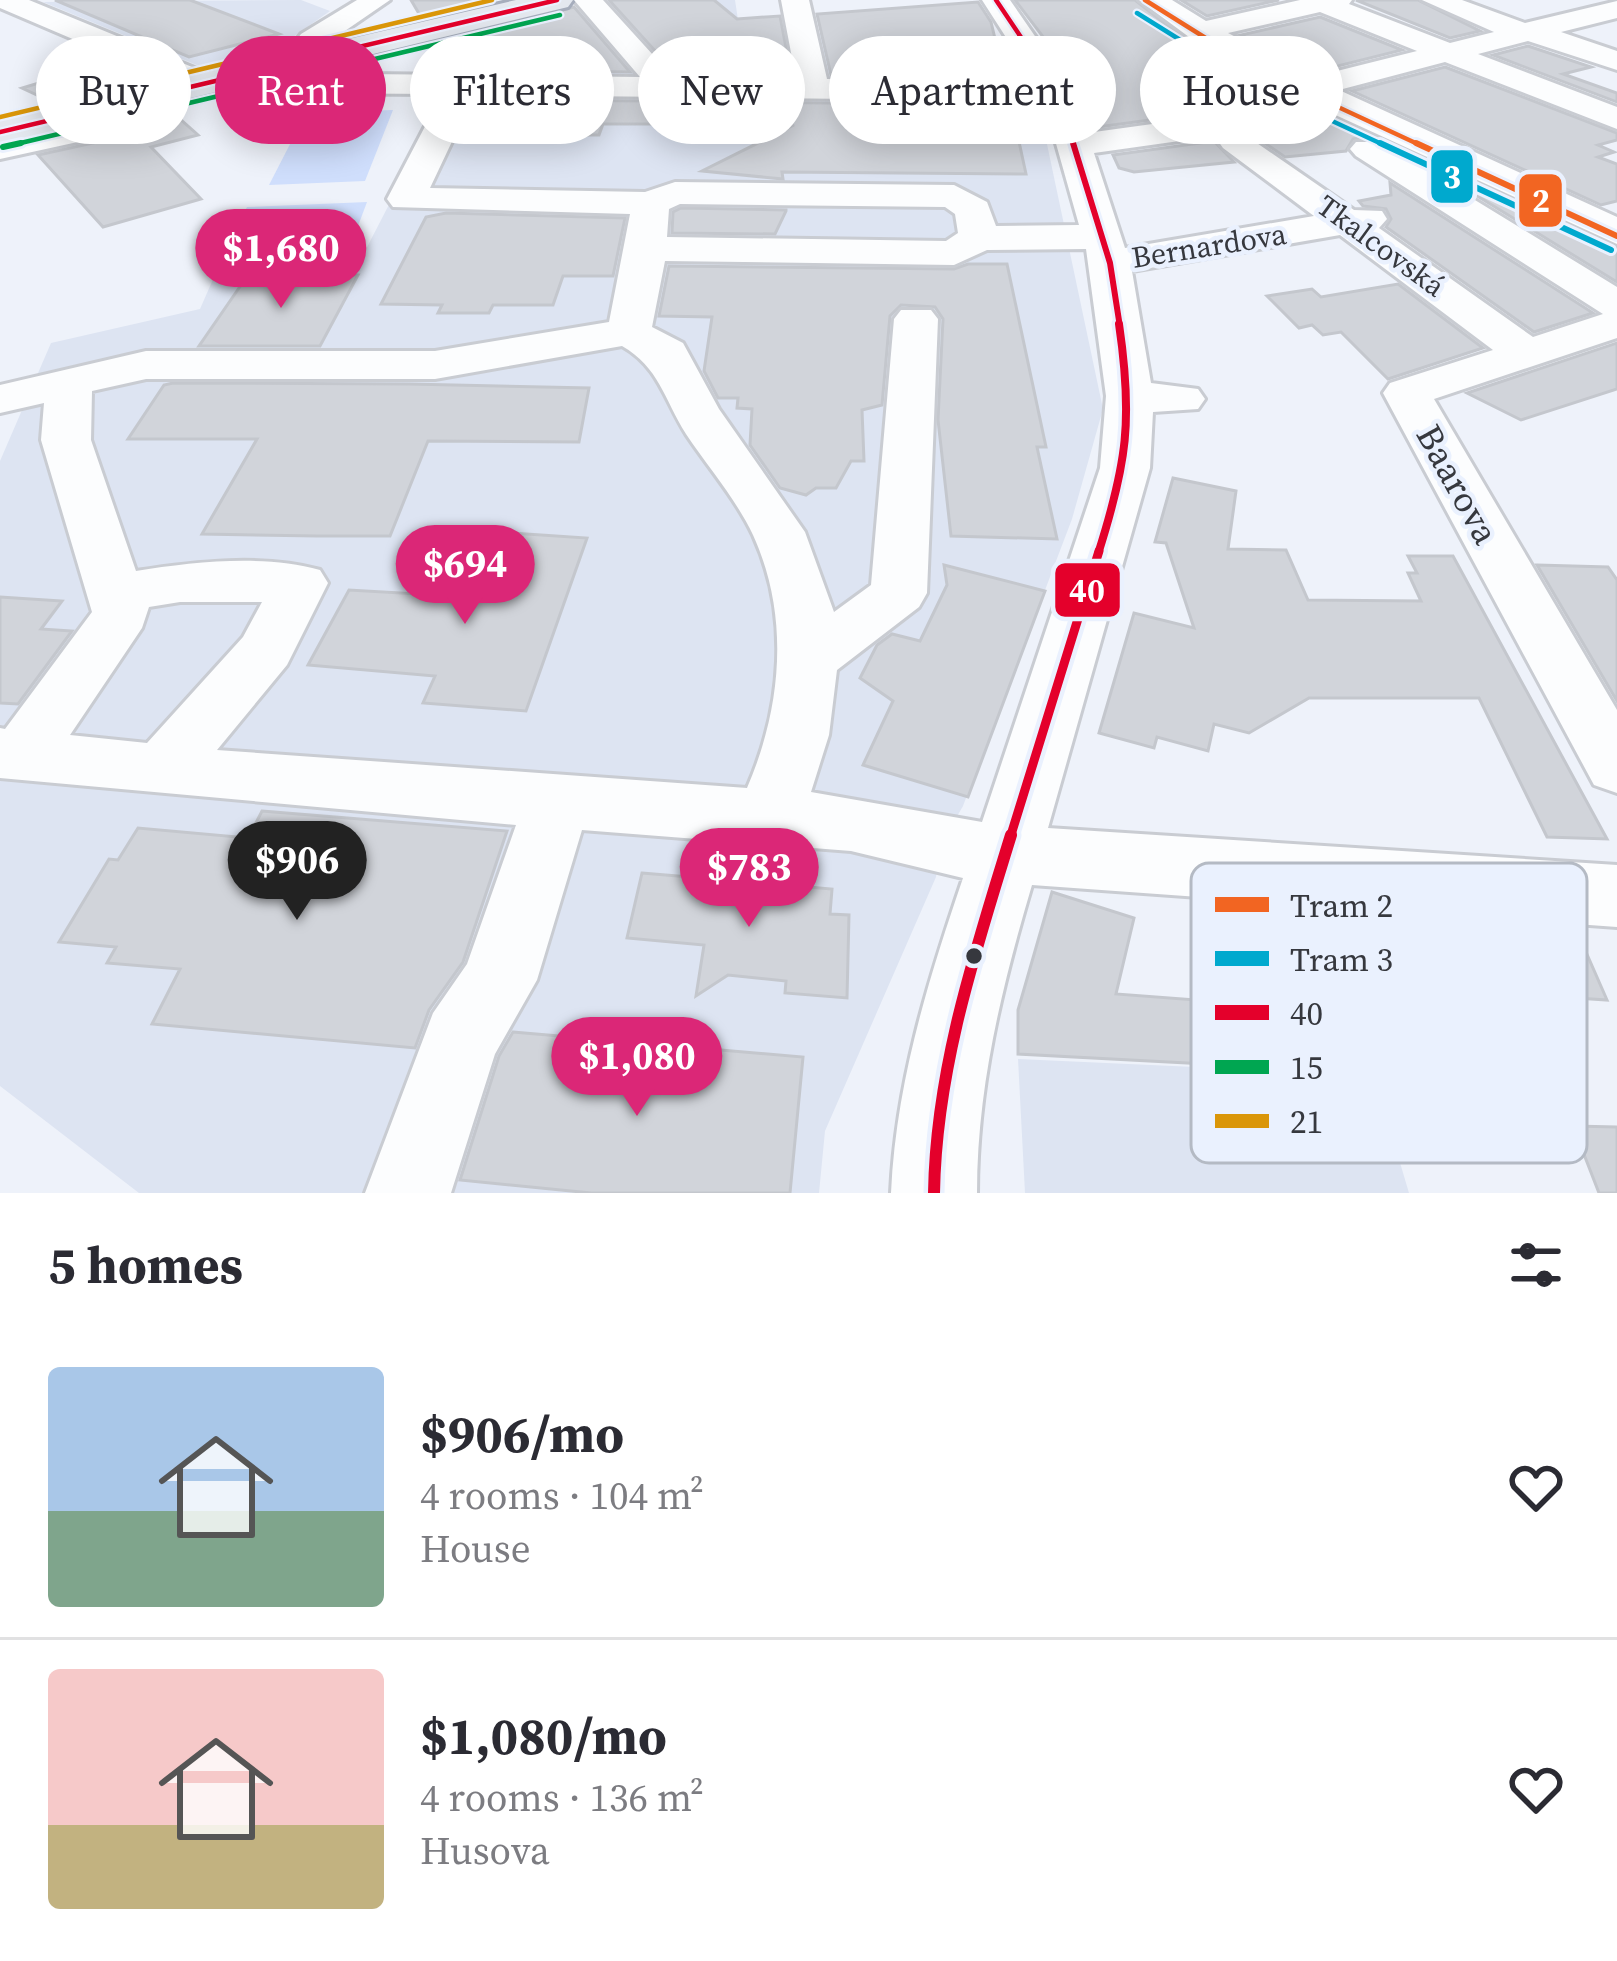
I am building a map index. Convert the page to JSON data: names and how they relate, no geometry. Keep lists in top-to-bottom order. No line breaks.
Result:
{"streets":{"street":["Bernardova","Tkalcovská","Baarova"]},"crossings":[["Bernardova","Tkalcovská"],["Tkalcovská","Baarova"]],"lines":["tram line 2","transit line 40","transit line 21","tram line 3","transit line 15"],"legend":["Tram 2","Tram 3","40","15","21"],"page":{"chip":["Buy","Rent","Filters","New","Apartment","House"],"price":["$1,680","$694","$906","$783","$1,080"],"heading":"5 homes","list":[{"name":"$906/mo","note":"4 rooms · 104 m² · House"},{"name":"$1,080/mo","note":"4 rooms · 136 m² · Husova"}]}}
